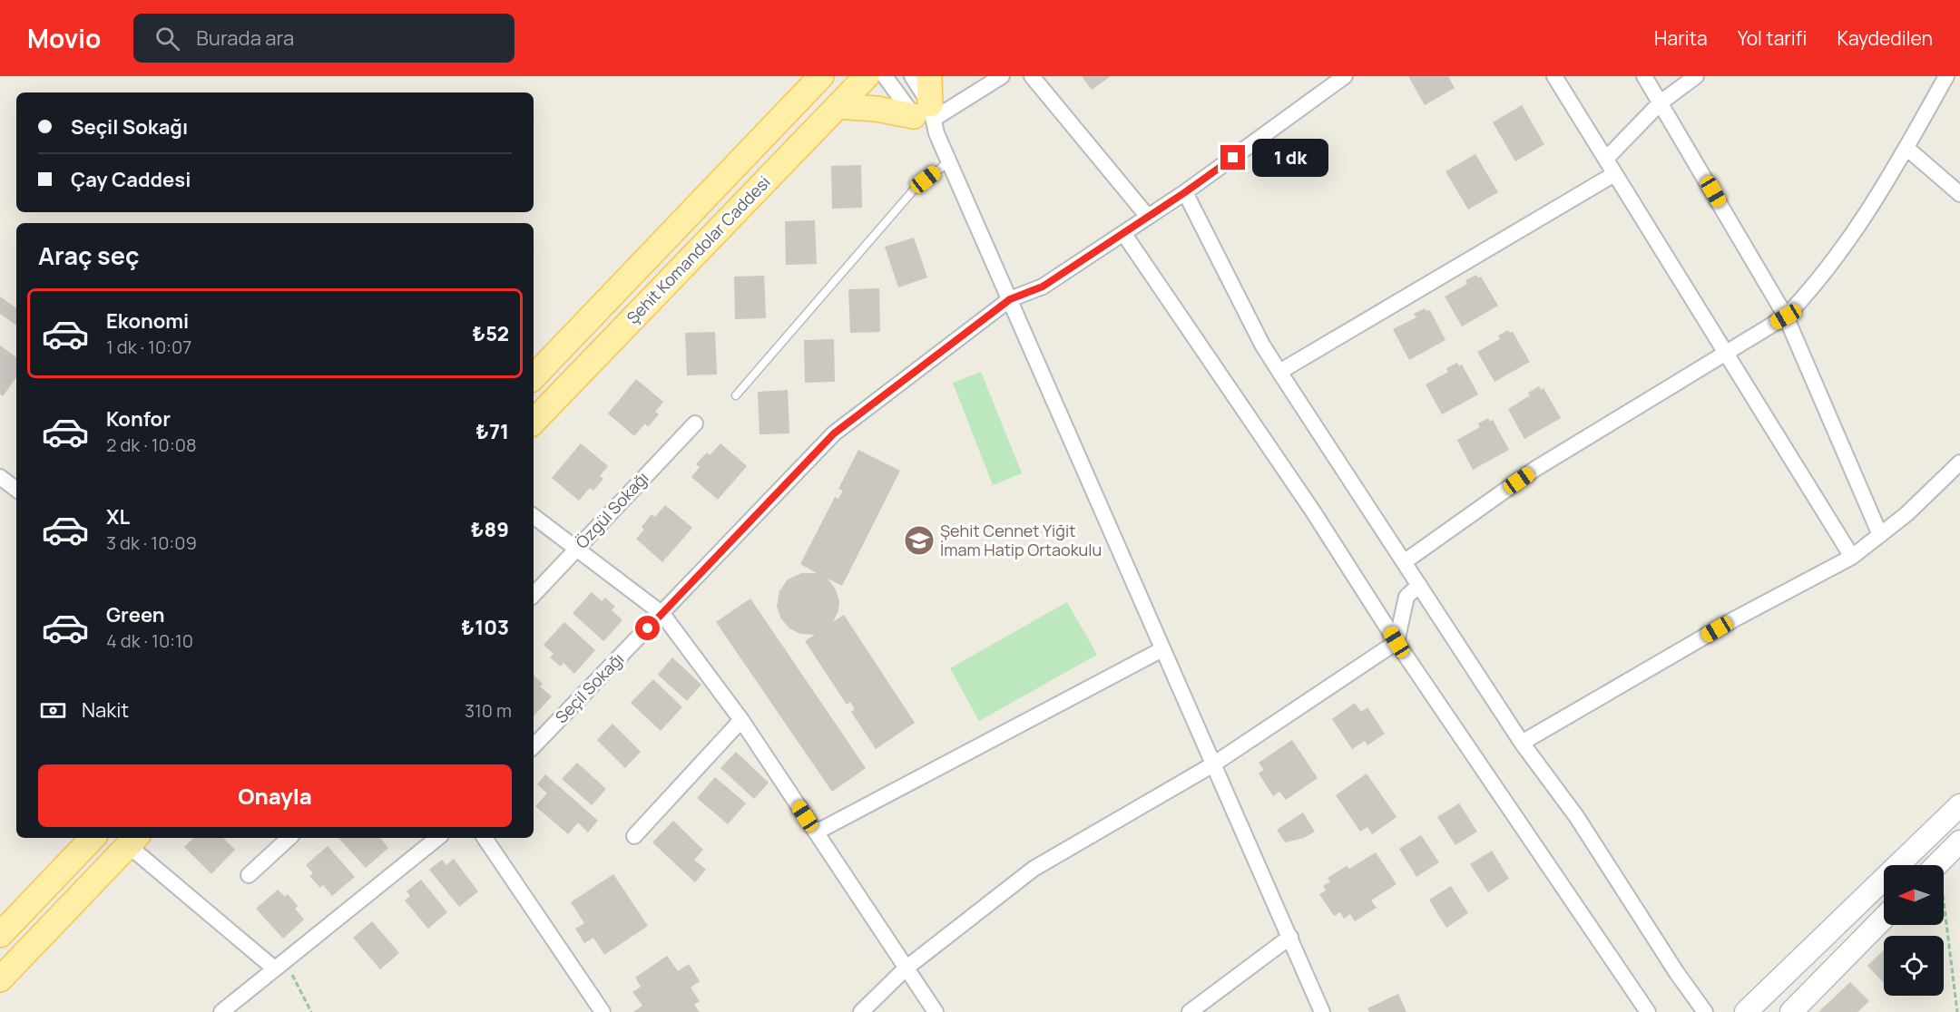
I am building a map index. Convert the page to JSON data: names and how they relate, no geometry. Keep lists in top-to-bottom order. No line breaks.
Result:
{"streets":{"main road":["Şehit Komandolar Caddesi"],"street":["Özgül Sokağı","Seçil Sokağı"]},"places":{"school or university":["Şehit Cennet Yiğit İmam Hatip Ortaokulu"]},"north":"left","page":{"header":"Movio","search":"Burada ara","nav":["Harita","Yol tarifi","Kaydedilen"],"banner":["Seçil Sokağı","Çay Caddesi"],"bubble":"1 dk","heading":"Araç seç","list":[{"name":"Ekonomi","note":"1 dk · 10:07","value":"₺52"},{"name":"Konfor","note":"2 dk · 10:08","value":"₺71"},{"name":"XL","note":"3 dk · 10:09","value":"₺89"},{"name":"Green","note":"4 dk · 10:10","value":"₺103"}],"pay":["Nakit","310 m"],"buttons":"Onayla"}}
